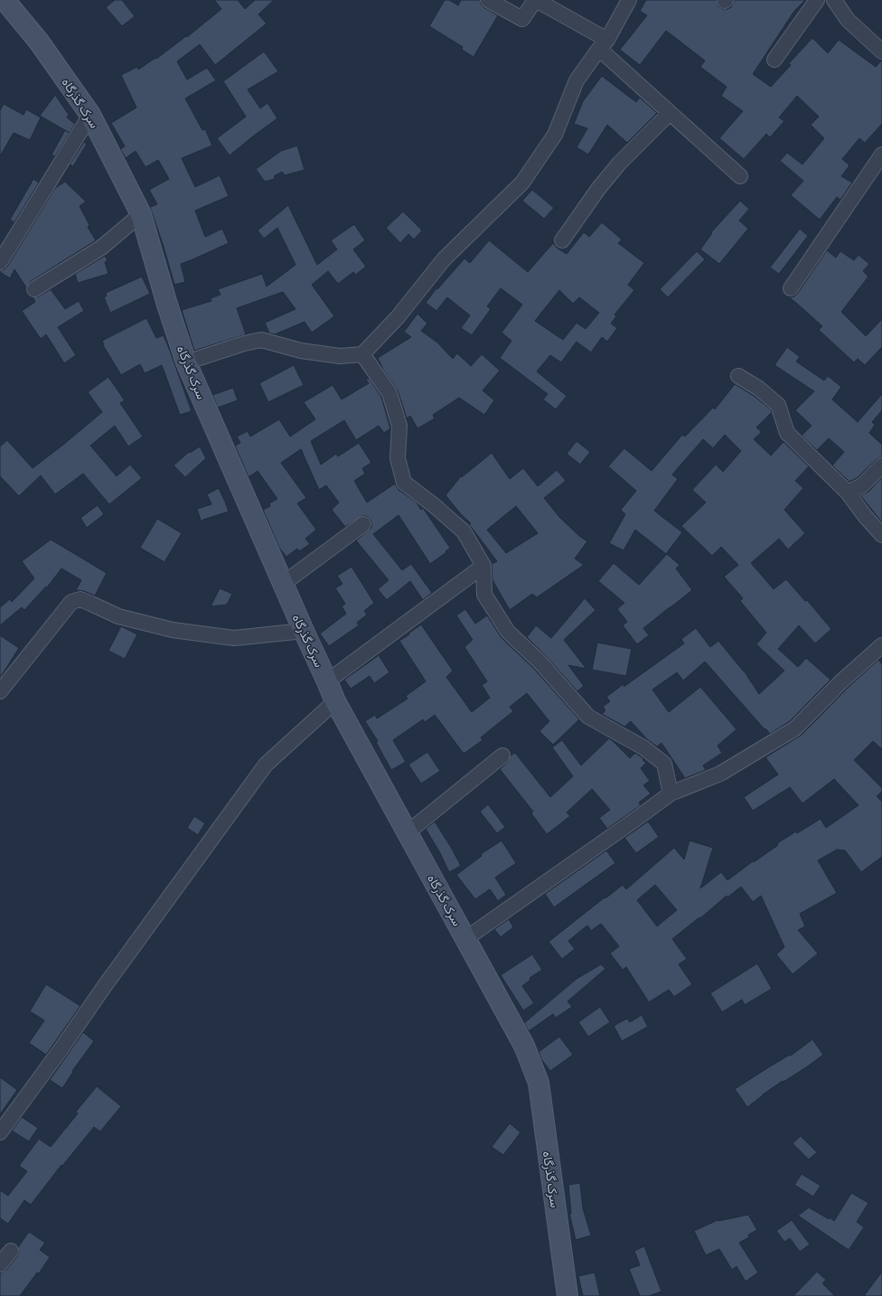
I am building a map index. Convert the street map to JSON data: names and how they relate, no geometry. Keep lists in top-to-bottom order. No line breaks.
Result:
{"streets":{"street":["سرک گذرگاه"]}}
